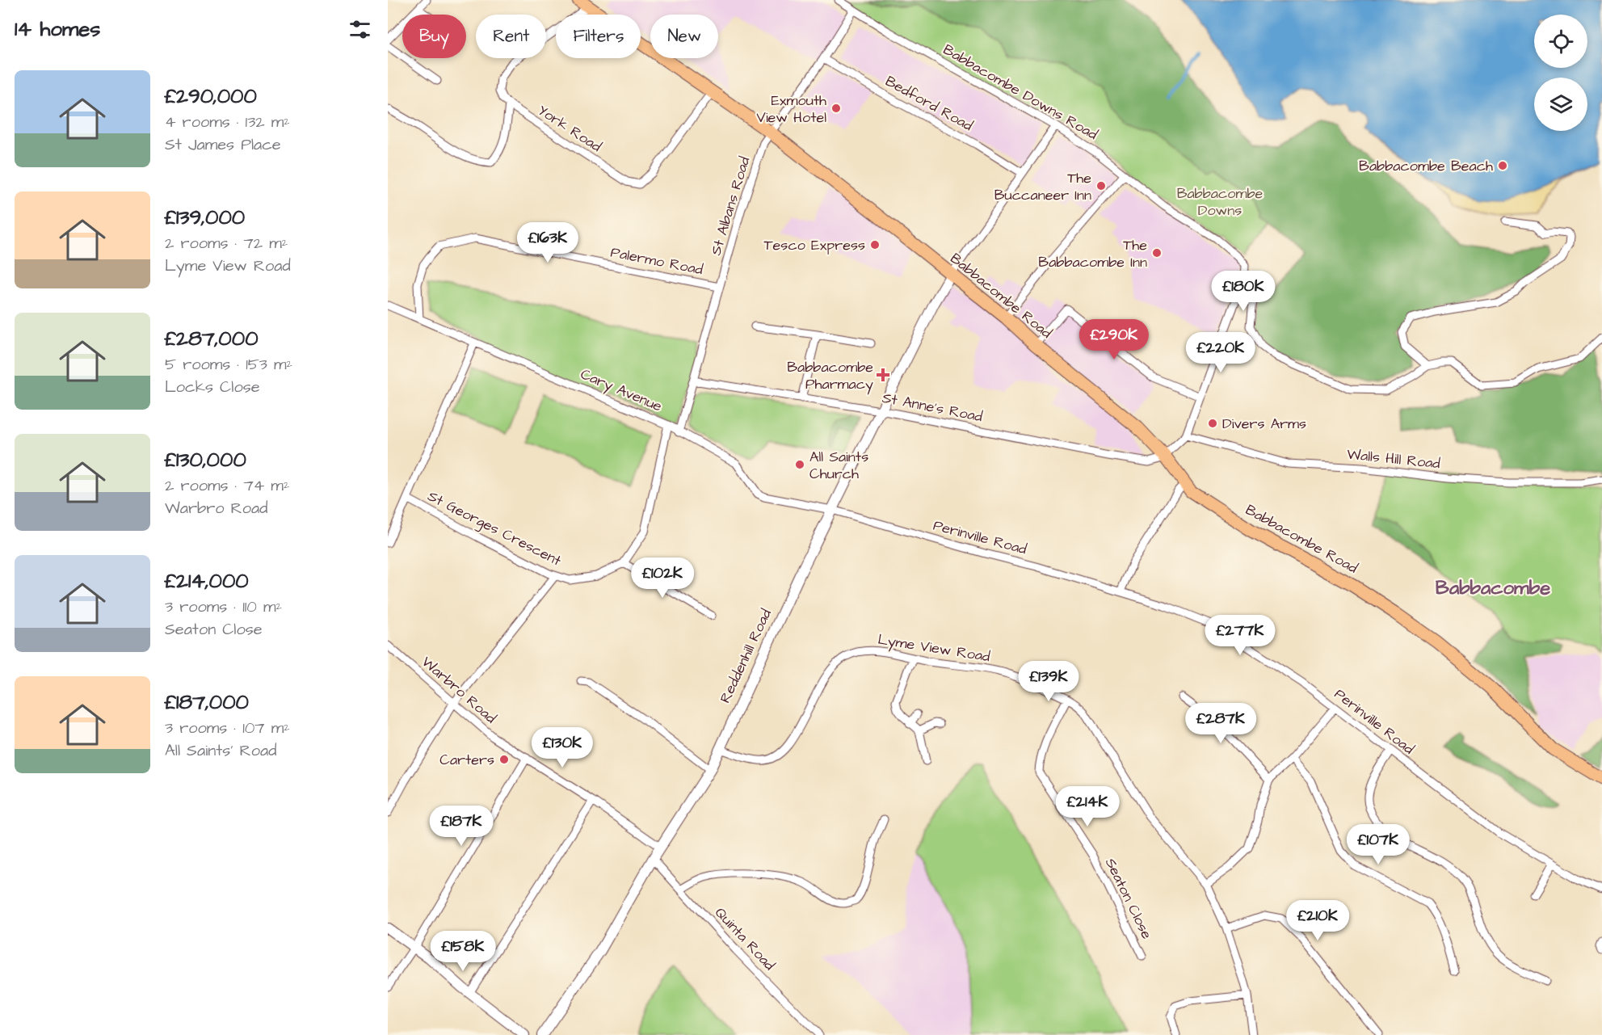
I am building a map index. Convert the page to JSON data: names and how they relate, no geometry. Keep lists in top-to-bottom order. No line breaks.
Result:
{"streets":{"main road":["Babbacombe Road"],"street":["Babbacombe Downs Road","Bedford Road","York Road","St Albans Road","Palermo Road","Cary Avenue","St Anne's Road","Walls Hill Road","St Georges Crescent","Perinville Road","Lyme View Road","Reddenhill Road","Warbro Road","Seaton Close","Quinta Road"]},"crossings":[["Babbacombe Downs Road","St Albans Road"],["Bedford Road","St Albans Road"],["York Road","Babbacombe Road"],["St Albans Road","Palermo Road"],["St Albans Road","Babbacombe Road"],["St Albans Road","Cary Avenue"],["St Albans Road","St Anne's Road"],["Palermo Road","Cary Avenue"],["Babbacombe Road","St Anne's Road"],["Babbacombe Road","Reddenhill Road"],["Cary Avenue","Perinville Road"],["Cary Avenue","Reddenhill Road"],["St Anne's Road","Reddenhill Road"],["Perinville Road","Reddenhill Road"],["Lyme View Road","Reddenhill Road"],["Lyme View Road","Seaton Close"],["Reddenhill Road","Warbro Road"],["Reddenhill Road","Quinta Road"]],"districts":["Babbacombe"],"parks":["Babbacombe Downs"],"places":{"other":["Exmouth View Hotel","Babbacombe Beach","The Buccaneer Inn","Tesco Express","The Babbacombe Inn","Divers Arms","All Saints Church","Carters"],"health":["Babbacombe Pharmacy"]},"page":{"heading":"14 homes","chip":["Buy","Rent","Filters","New"],"list":[{"name":"£290,000","note":"4 rooms · 132 m² · St James Place"},{"name":"£139,000","note":"2 rooms · 72 m² · Lyme View Road"},{"name":"£287,000","note":"5 rooms · 153 m² · Locks Close"},{"name":"£130,000","note":"2 rooms · 74 m² · Warbro Road"},{"name":"£214,000","note":"3 rooms · 110 m² · Seaton Close"},{"name":"£187,000","note":"3 rooms · 107 m² · All Saints' Road"}],"price":["£163K","£180K","£290K","£220K","£102K","£277K","£139K","£287K","£130K","£214K","£187K","£107K","£210K","£158K"]}}
